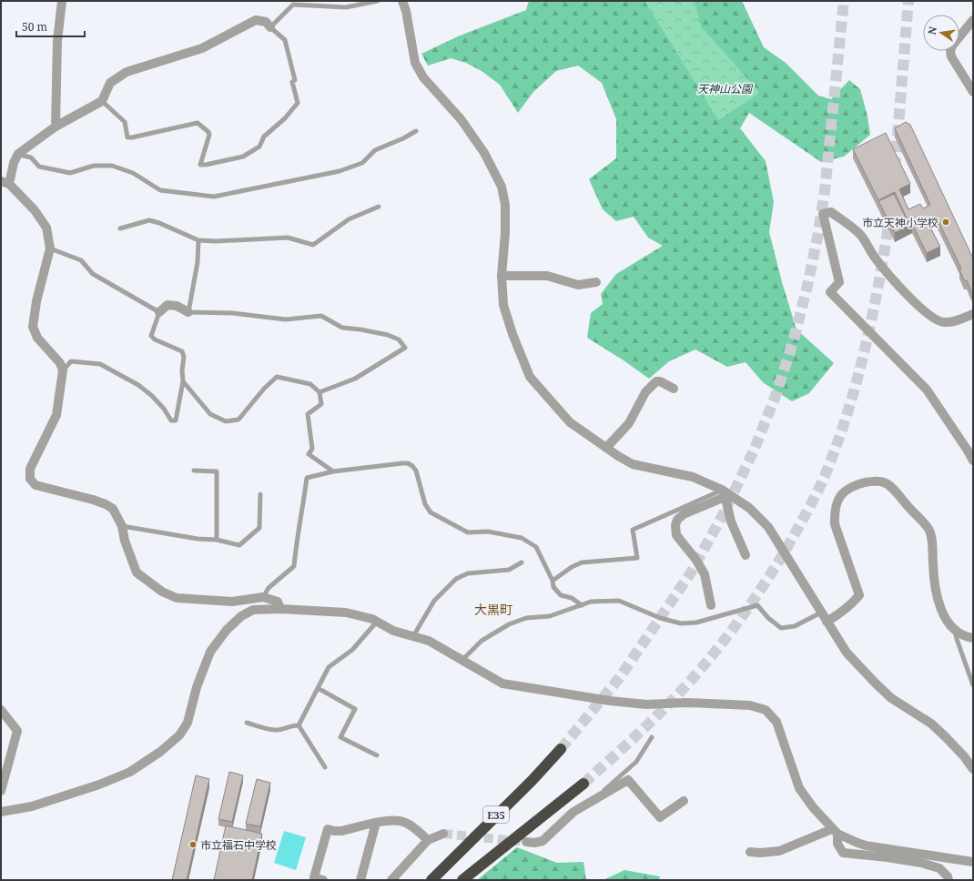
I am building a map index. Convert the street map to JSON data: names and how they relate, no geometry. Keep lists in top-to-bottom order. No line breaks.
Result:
{"streets":{"highway":["E35"]},"districts":["大黒町"],"parks":["天神山公園"],"places":["市立天神小学校","市立福石中学校"],"scale_bar":"50 m","north":"left"}
